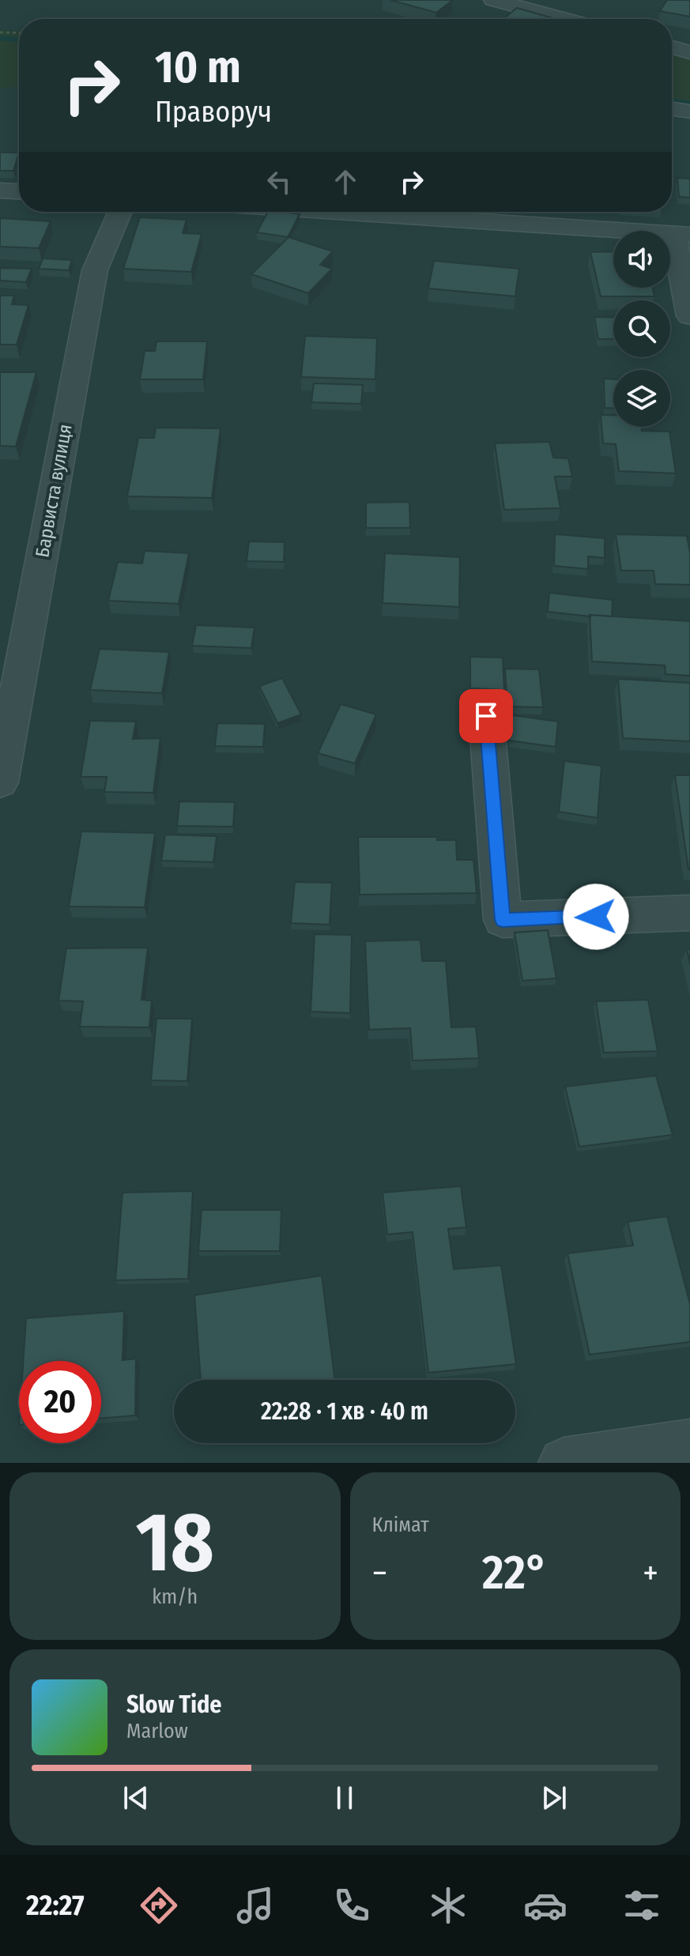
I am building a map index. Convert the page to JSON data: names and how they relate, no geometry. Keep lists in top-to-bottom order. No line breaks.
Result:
{"streets":{"street":["Барвиста вулиця"]},"page":{"turn":["10 m","Праворуч"],"limit":"20","trip":"22:28 · 1 хв · 40 m","tile":[["18","km/h"],"Клімат"],"heat":["−","22°","+"],"song":["Slow Tide","Marlow"],"tabs":"22:27"}}
